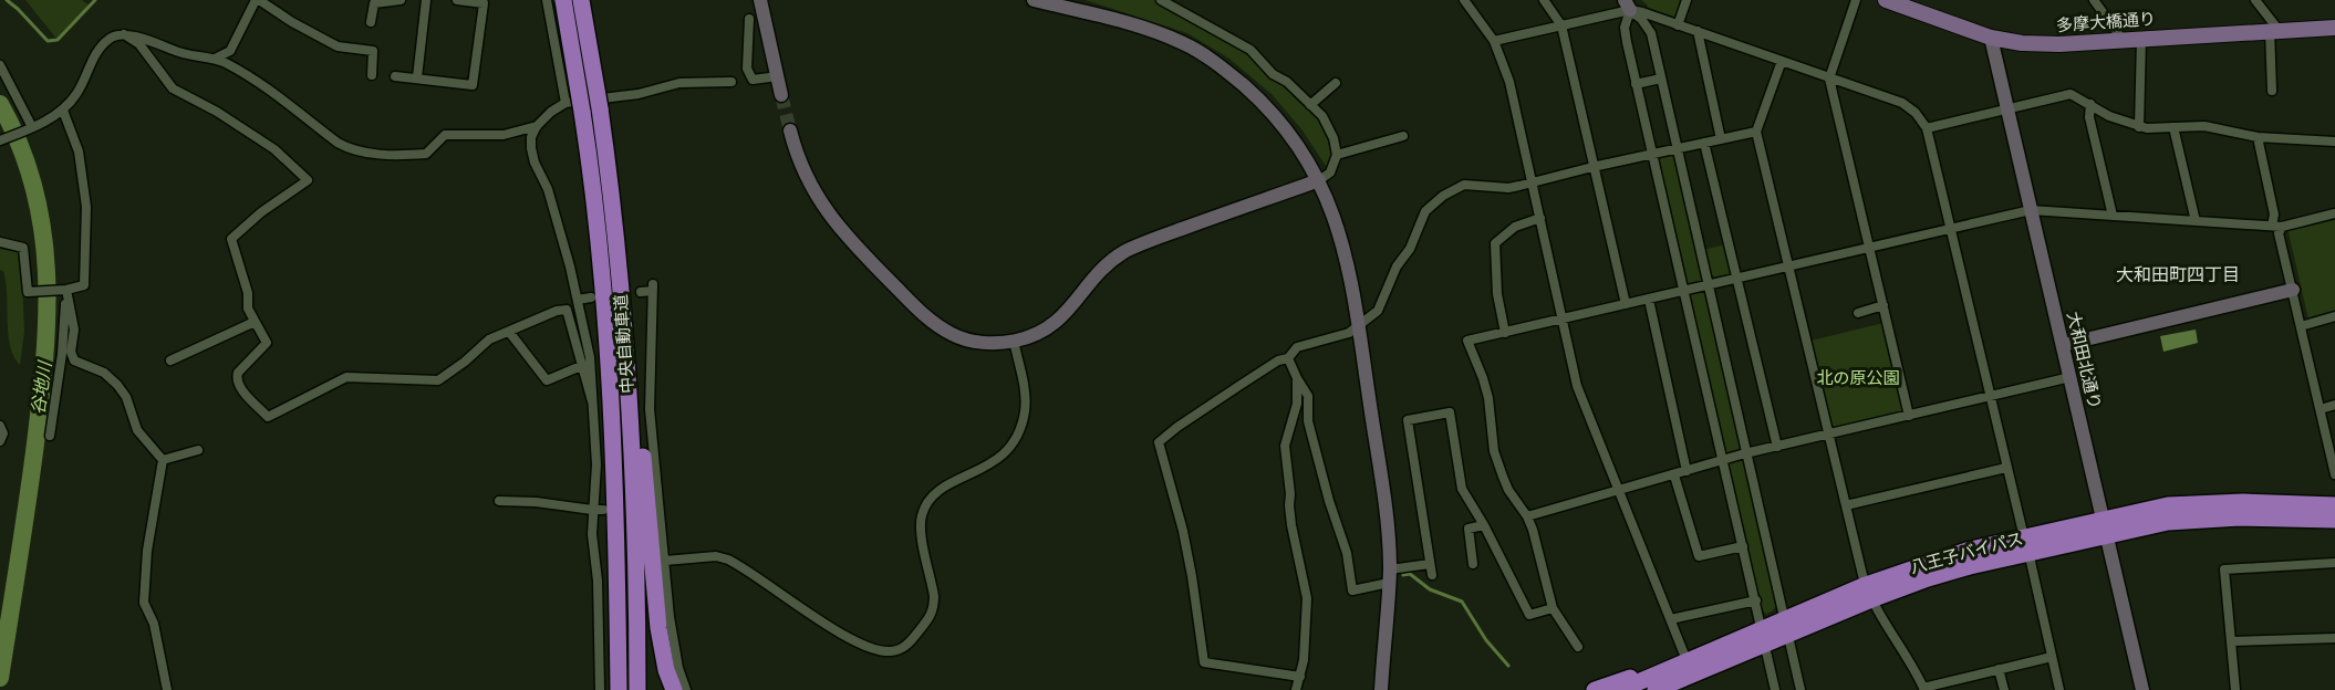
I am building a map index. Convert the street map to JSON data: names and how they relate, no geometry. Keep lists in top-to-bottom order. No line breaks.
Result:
{"streets":{"highway":["中央自動車道","八王子バイパス"],"main road":["多摩大橋通り"],"street":["大和田北通り"]},"crossings":[["多摩大橋通り","大和田北通り"],["大和田北通り","八王子バイパス"]],"districts":["大和田町四丁目"],"water":["谷地川"],"parks":["北の原公園"]}
